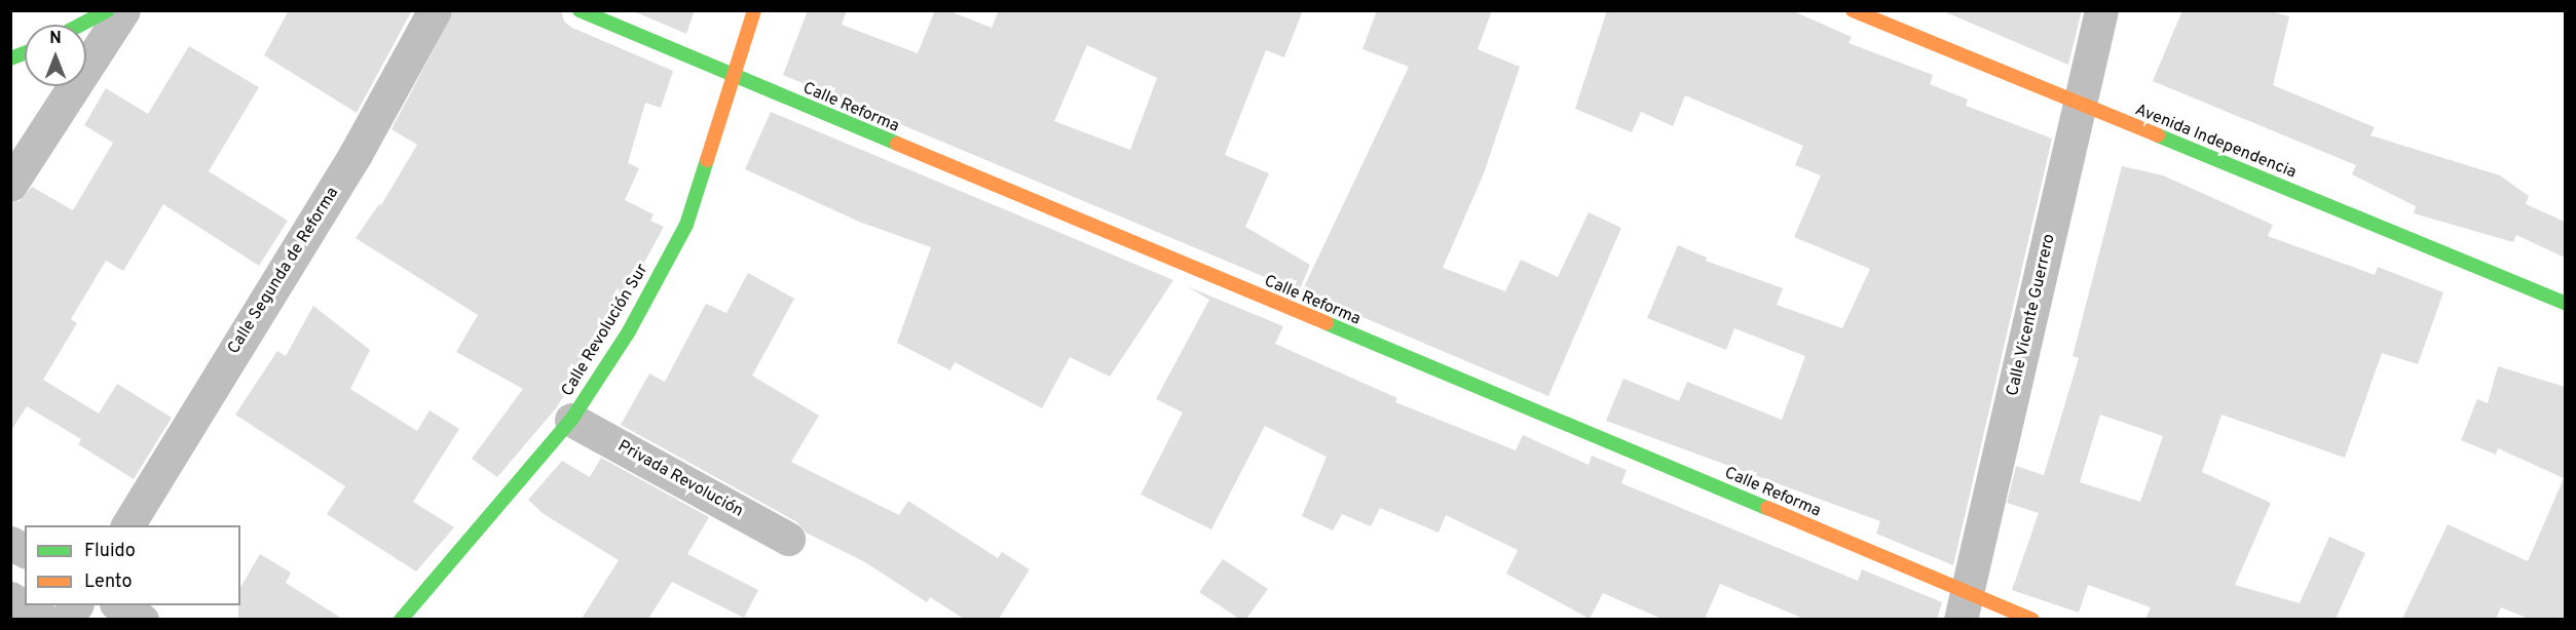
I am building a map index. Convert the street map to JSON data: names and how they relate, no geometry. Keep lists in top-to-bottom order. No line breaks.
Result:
{"streets":{"street":["Calle Reforma","Avenida Independencia","Calle Segunda de Reforma","Calle Vicente Guerrero","Calle Revolución Sur","Privada Revolución"]},"crossings":[["Calle Reforma","Calle Vicente Guerrero"],["Calle Reforma","Calle Revolución Sur"],["Avenida Independencia","Calle Vicente Guerrero"],["Calle Revolución Sur","Privada Revolución"]],"legend":["Fluido","Lento"],"north":"top"}
